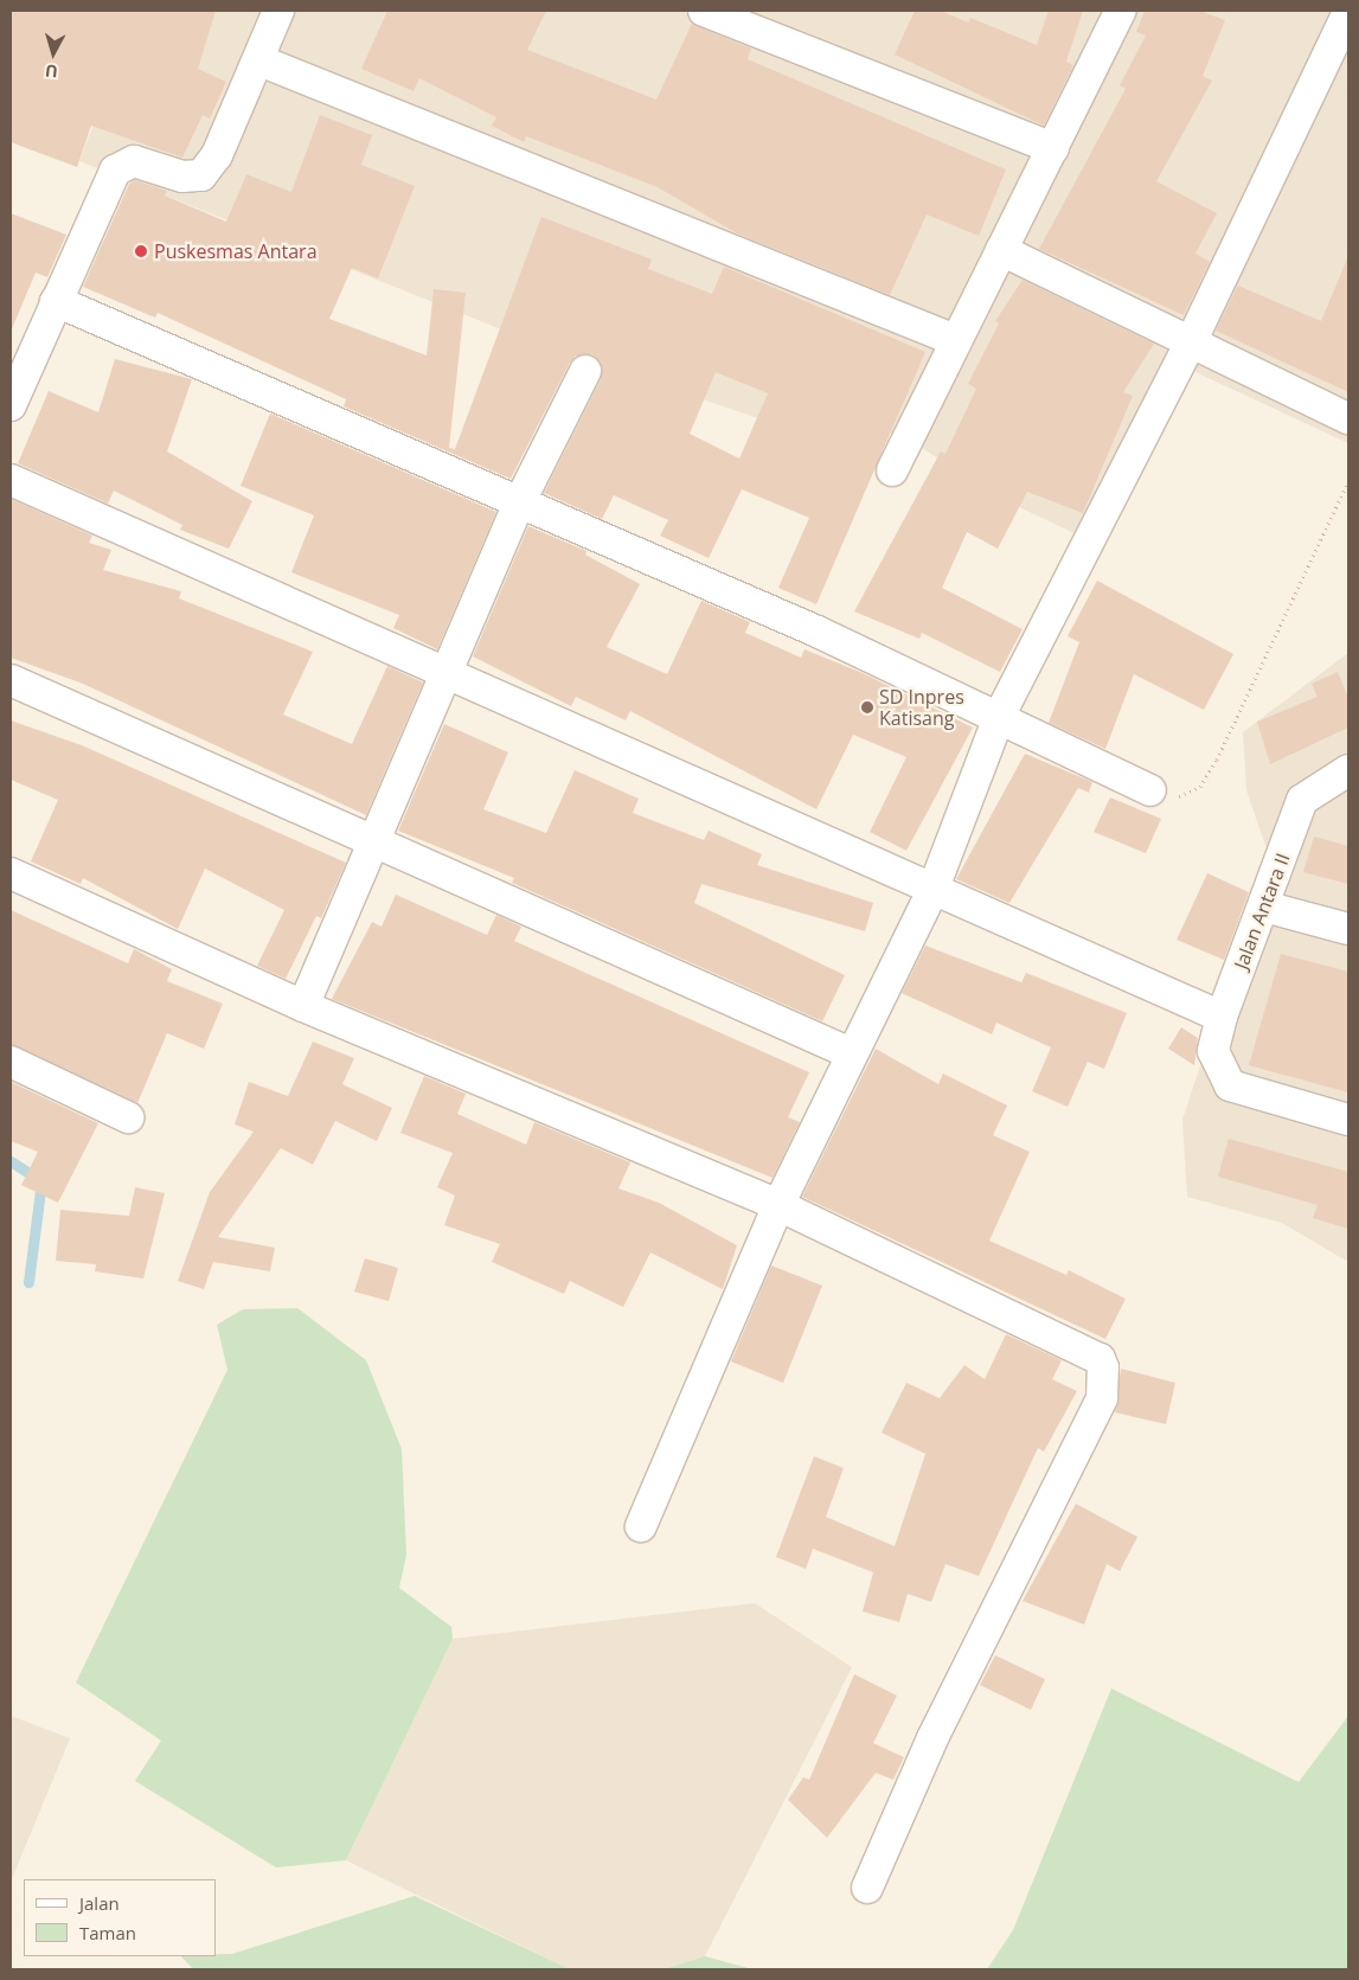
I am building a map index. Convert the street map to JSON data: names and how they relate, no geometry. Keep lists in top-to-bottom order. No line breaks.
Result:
{"streets":{"street":["Jalan Antara II"]},"places":["Puskesmas Antara","SD Inpres Katisang"],"legend":["Jalan","Taman"],"north":"bottom"}
